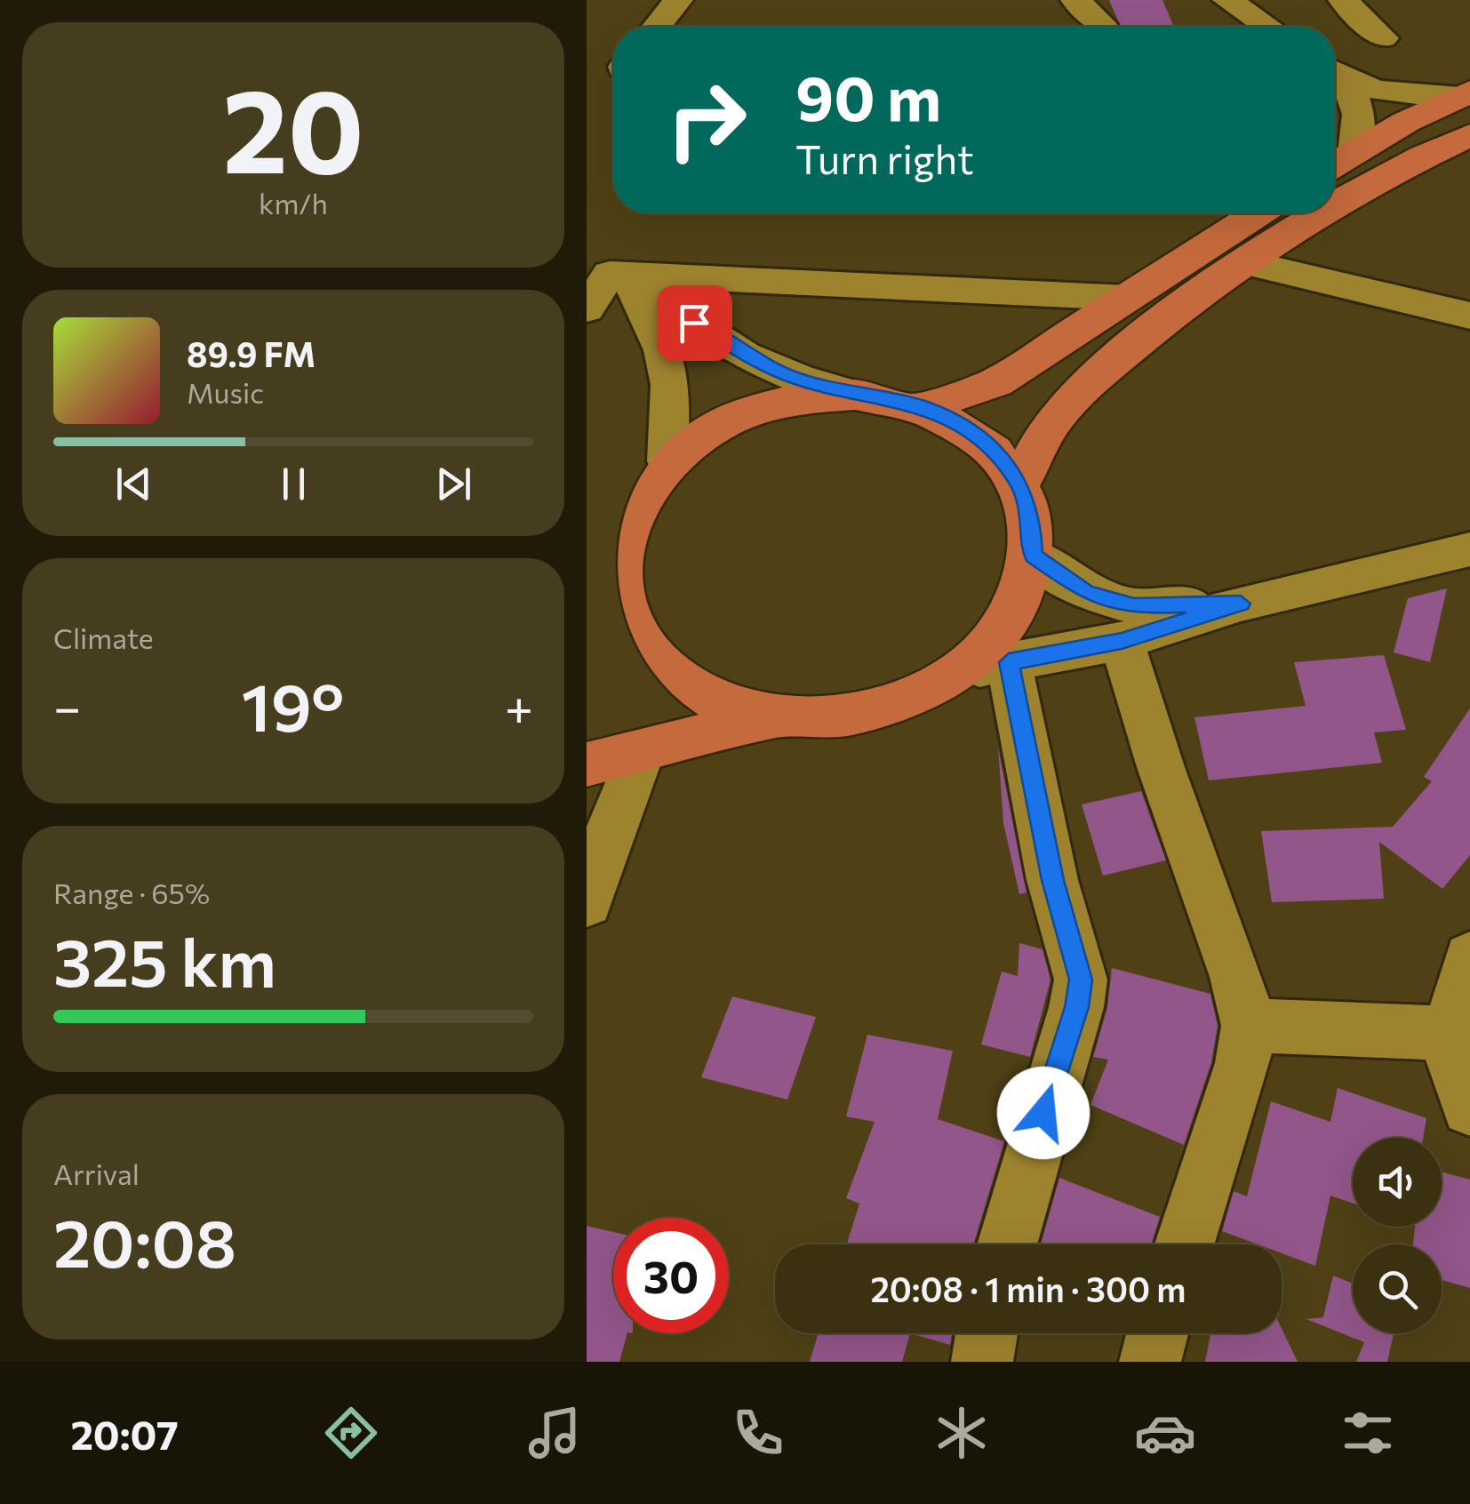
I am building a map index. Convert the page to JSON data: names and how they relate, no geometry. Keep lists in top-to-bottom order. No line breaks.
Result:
{"page":{"tile":[["20","km/h"],"Climate",["Range · 65%","325 km"],["Arrival","20:08"]],"turn":["90 m","Turn right"],"song":["89.9 FM","Music"],"heat":["−","19°","+"],"limit":"30","trip":"20:08 · 1 min · 300 m","tabs":"20:07"}}
